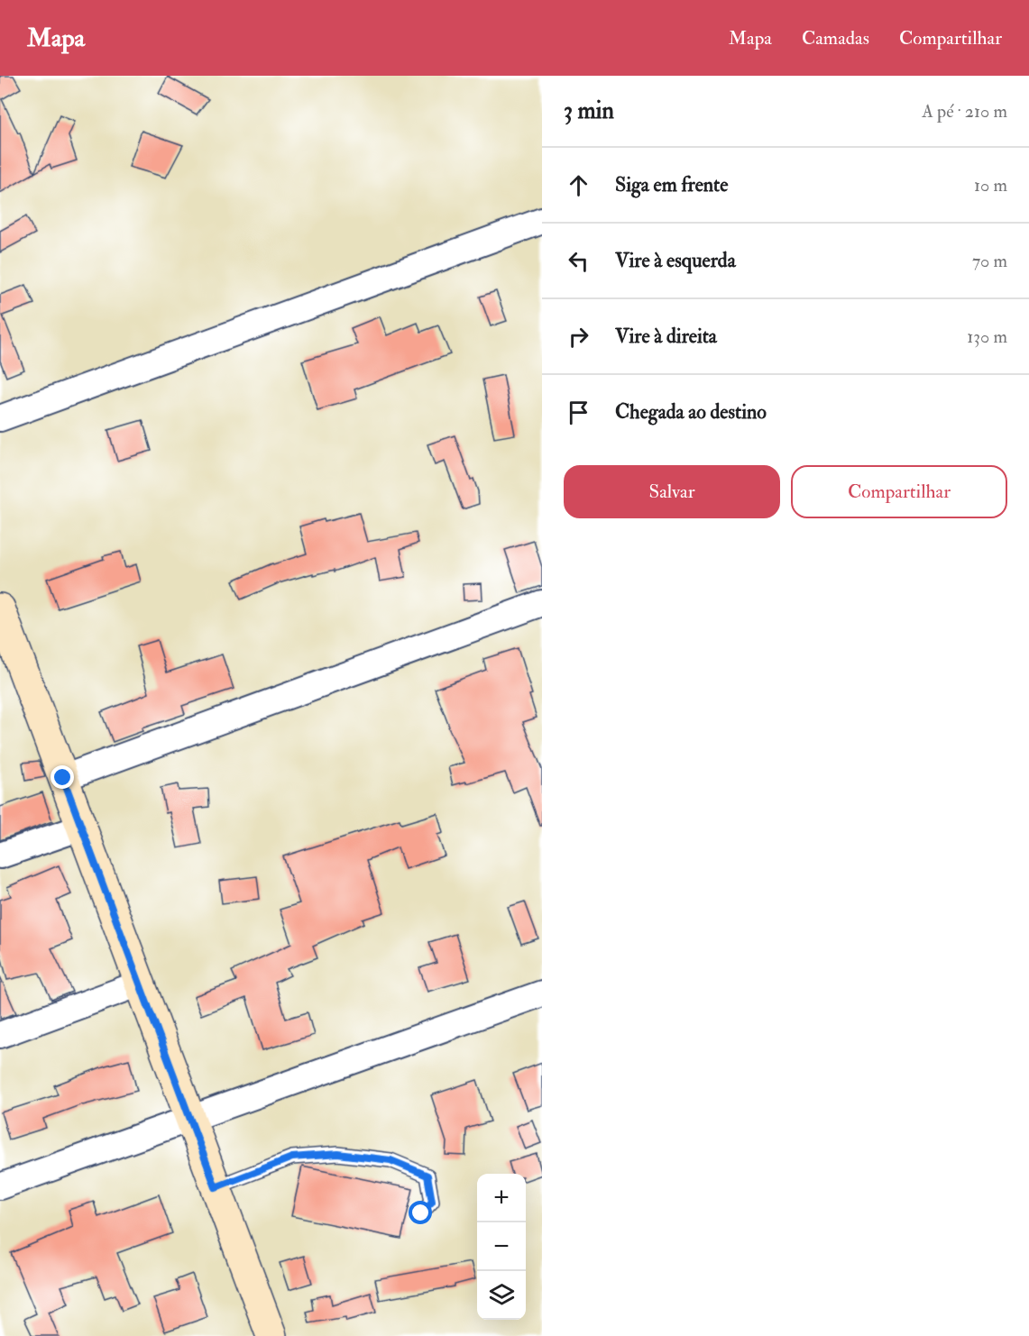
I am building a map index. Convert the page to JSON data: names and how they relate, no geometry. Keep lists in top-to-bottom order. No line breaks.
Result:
{"page":{"header":"Mapa","nav":["Mapa","Camadas","Compartilhar"],"heading":["3 min","A pé · 210 m"],"list":[["Siga em frente","10 m"],["Vire à esquerda","70 m"],["Vire à direita","130 m"],"Chegada ao destino"],"buttons":["Salvar","Compartilhar"],"map_buttons":["+","−"]}}
